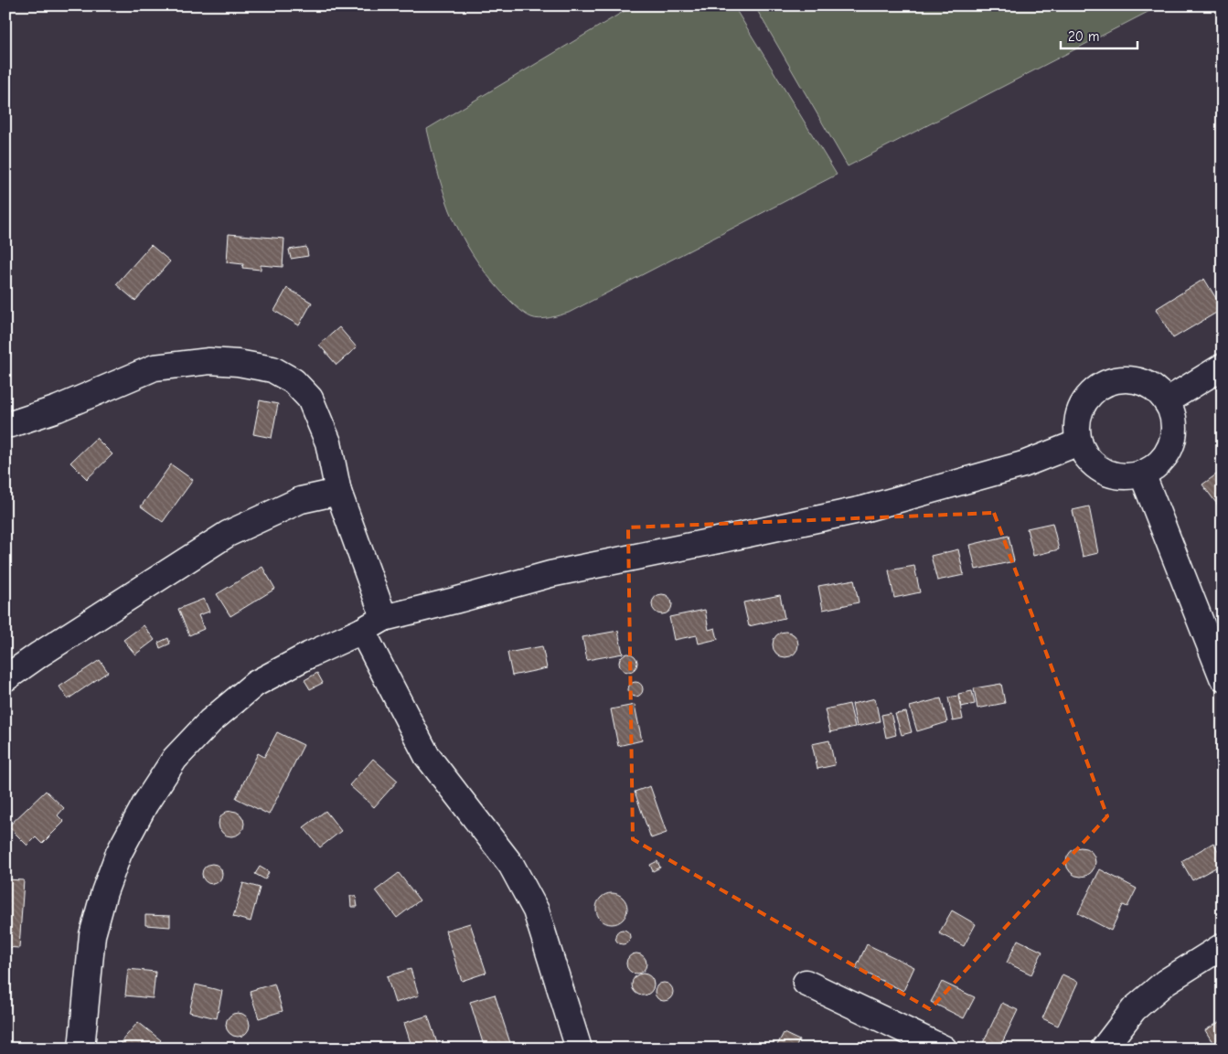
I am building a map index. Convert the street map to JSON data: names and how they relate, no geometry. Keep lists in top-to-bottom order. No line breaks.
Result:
{"scale_bar":"20 m"}
